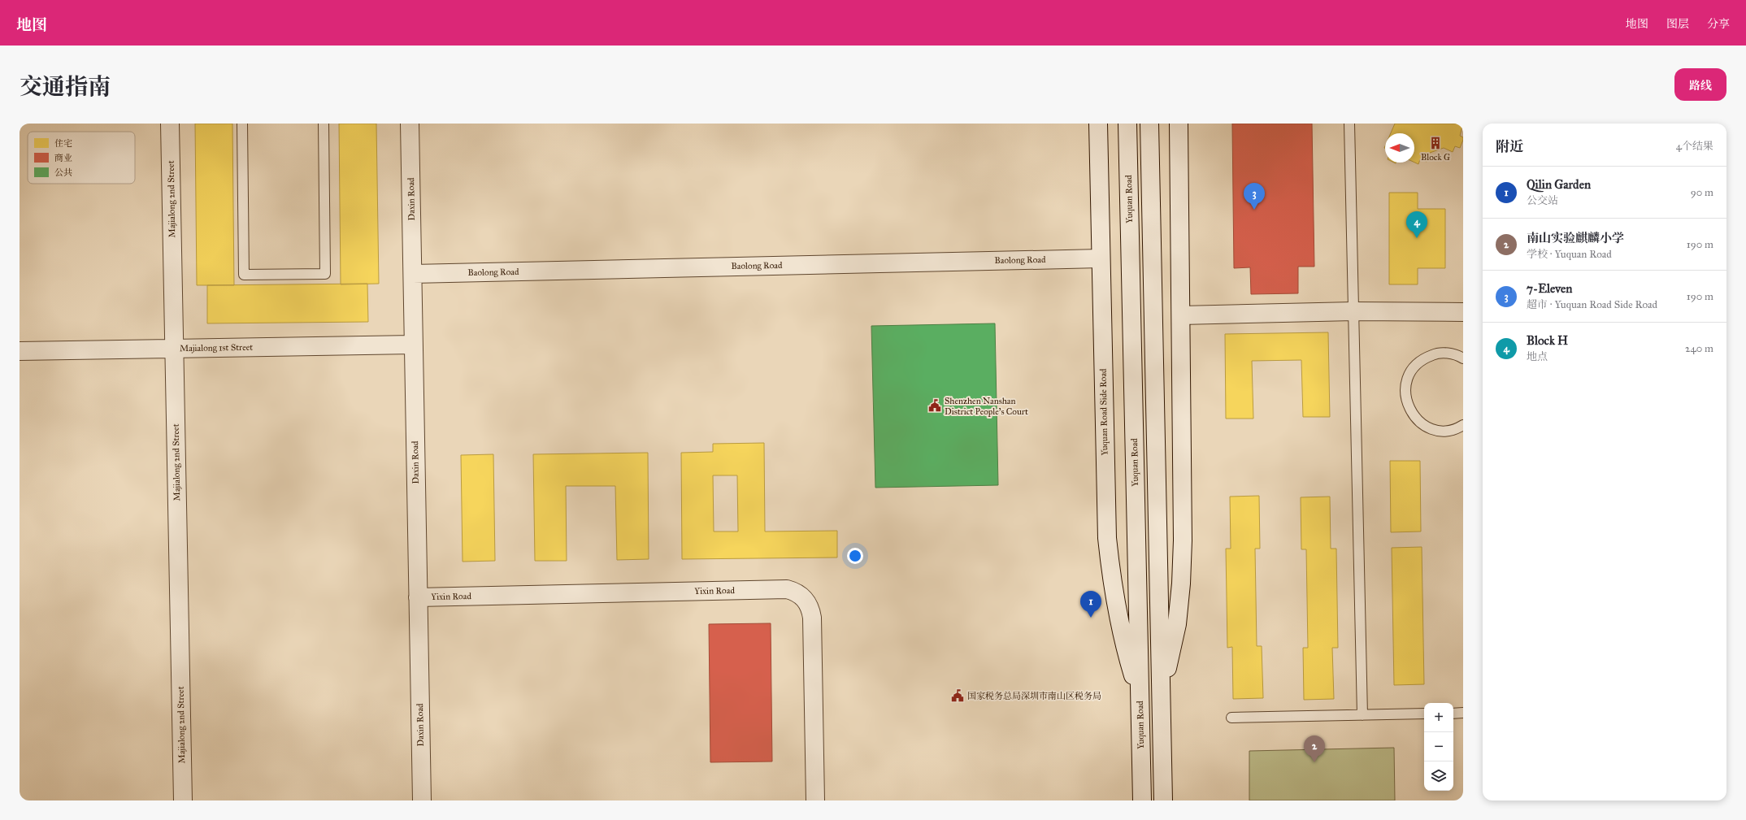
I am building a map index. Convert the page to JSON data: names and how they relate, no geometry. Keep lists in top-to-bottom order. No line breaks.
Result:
{"streets":{"street":["Majialong 2nd Street","Daxin Road","Yuquan Road","Baolong Road","Majialong 1st Street","Yuquan Road Side Road","Yixin Road"]},"crossings":[["Majialong 2nd Street","Majialong 1st Street"],["Daxin Road","Baolong Road"],["Daxin Road","Majialong 1st Street"],["Daxin Road","Yixin Road"],["Yuquan Road","Yuquan Road Side Road"],["Baolong Road","Yuquan Road Side Road"]],"places":{"building":["Block G"],"public building":["Shenzhen Nanshan District People's Court","国家税务总局深圳市南山区税务局"]},"legend":["住宅","商业","公共"],"north":"left","page":{"header":"地图","nav":["地图","图层","分享"],"title":"交通指南","buttons":"路线","heading":["附近","4个结果"],"list":[{"mark":"1","name":"Qilin Garden","note":"公交站","value":"90 m"},{"mark":"2","name":"南山实验麒麟小学","note":"学校 · Yuquan Road","value":"190 m"},{"mark":"3","name":"7-Eleven","note":"超市 · Yuquan Road Side Road","value":"190 m"},{"mark":"4","name":"Block H","note":"地点","value":"240 m"}],"pins":["3","4","1","2"],"map_buttons":["+","−"]}}
